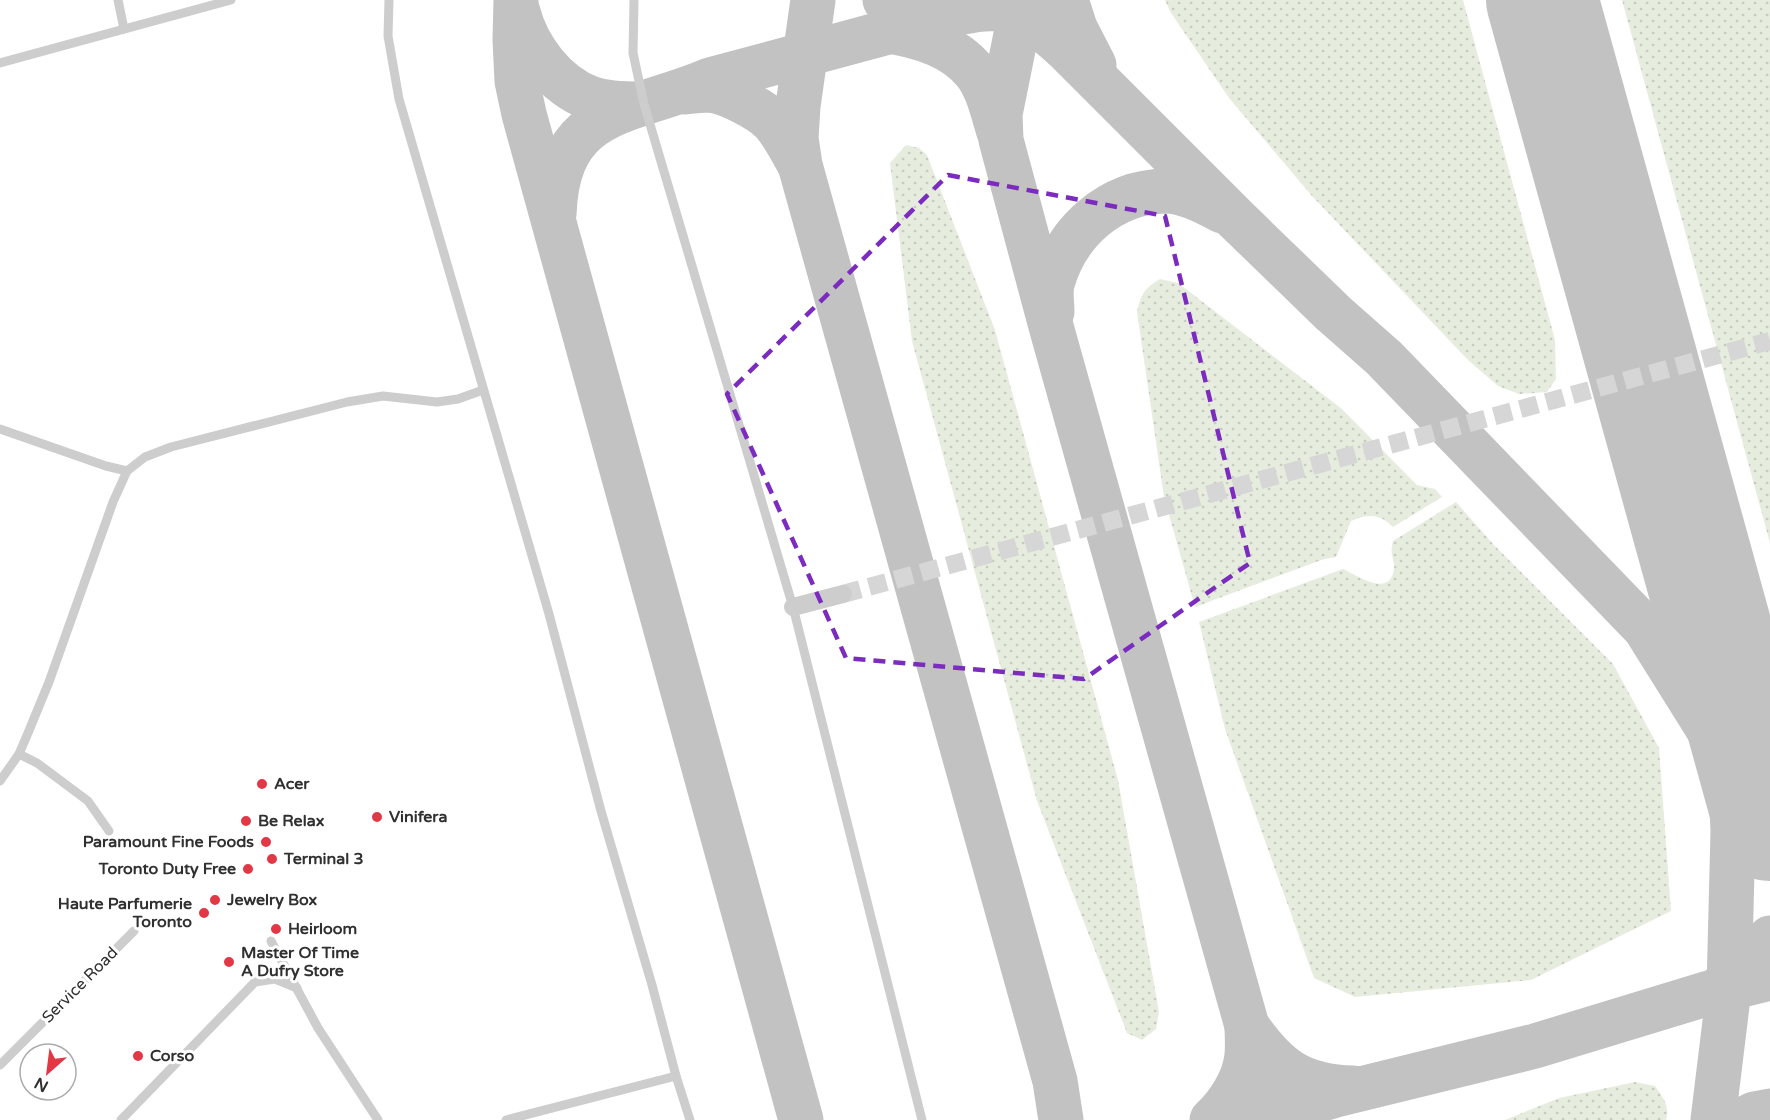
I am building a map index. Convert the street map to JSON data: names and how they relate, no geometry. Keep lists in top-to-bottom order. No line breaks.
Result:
{"streets":{"lane":["Service Road"]},"places":["Acer","Vinifera","Be Relax","Paramount Fine Foods","Terminal 3","Toronto Duty Free","Jewelry Box","Haute Parfumerie Toronto","Heirloom","Master Of Time A Dufry Store","Corso"],"north":"bottom left"}
